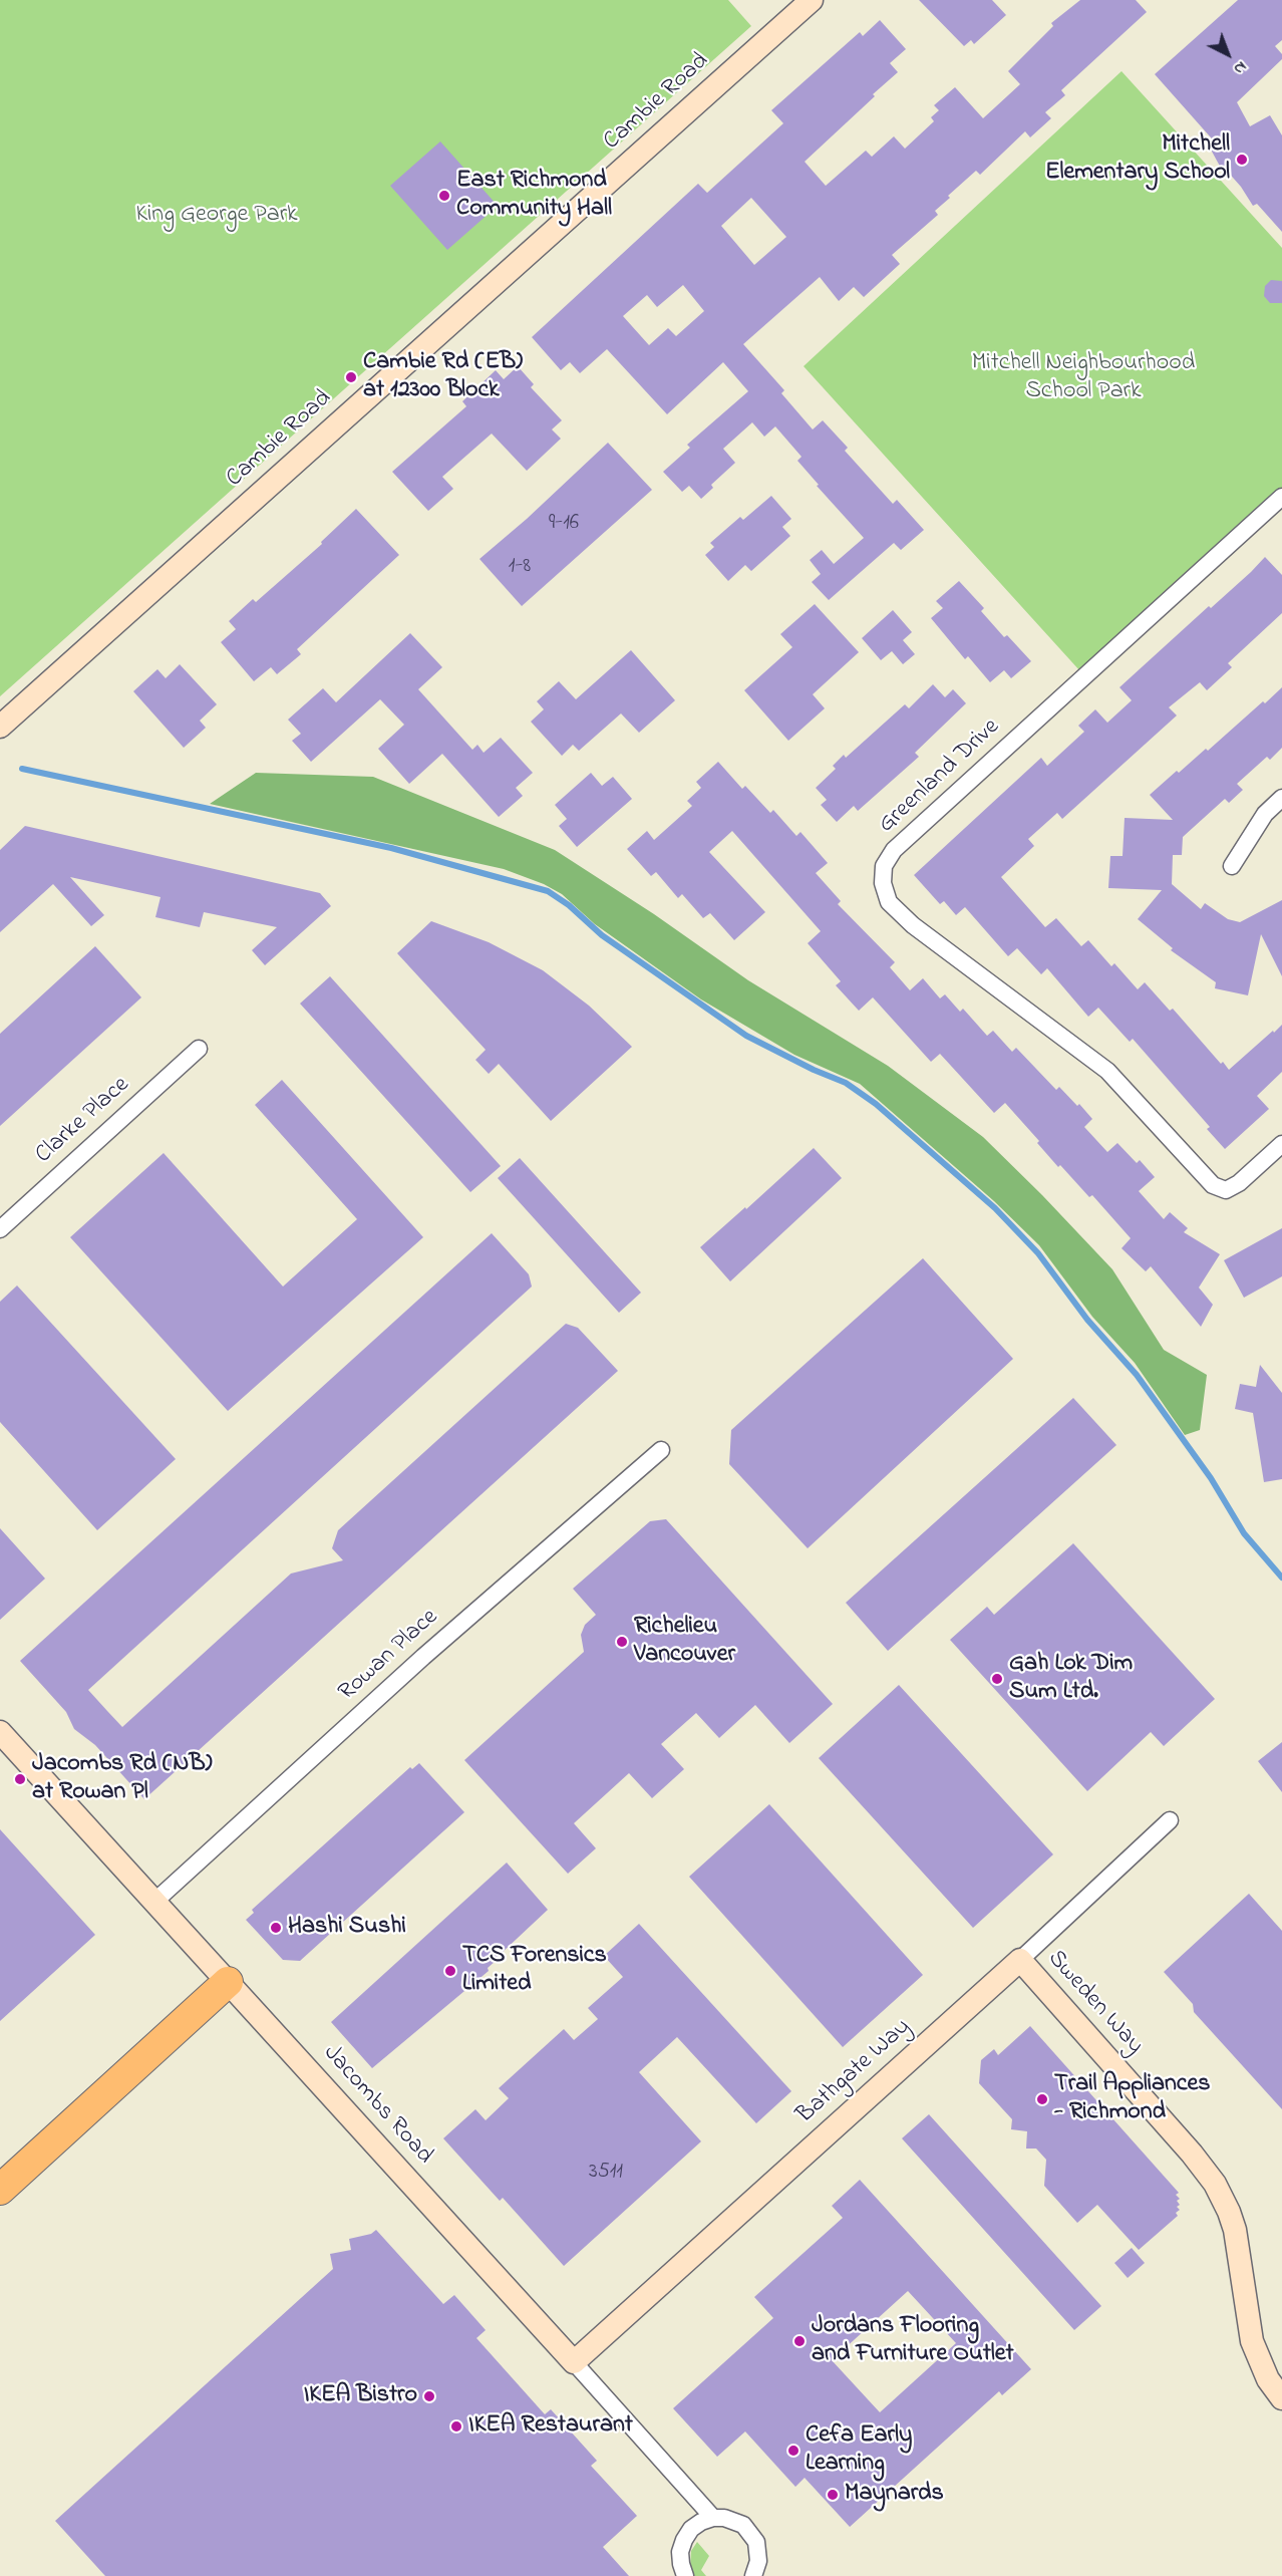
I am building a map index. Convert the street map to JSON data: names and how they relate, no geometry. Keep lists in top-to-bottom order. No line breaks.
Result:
{"streets":{"street":["Cambie Road","Greenland Drive","Clarke Place","Rowan Place","Sweden Way","Bathgate Way","Jacombs Road"]},"crossings":[["Rowan Place","Jacombs Road"],["Sweden Way","Bathgate Way"],["Bathgate Way","Jacombs Road"]],"parks":["King George Park","Mitchell Neighbourhood School Park"],"places":["Mitchell Elementary School","East Richmond Community Hall","Cambie Rd (EB) at 12300 Block","Richelieu Vancouver","Gah Lok Dim Sum Ltd.","Jacombs Rd (NB) at Rowan Pl","Hashi Sushi","TCS Forensics Limited","Trail Appliances - Richmond","Jordans Flooring and Furniture Outlet","IKEA Bistro","IKEA Restaurant","Cefa Early Learning","Maynards"],"house_numbers":["9-16","1-8","3511"],"north":"bottom right"}
